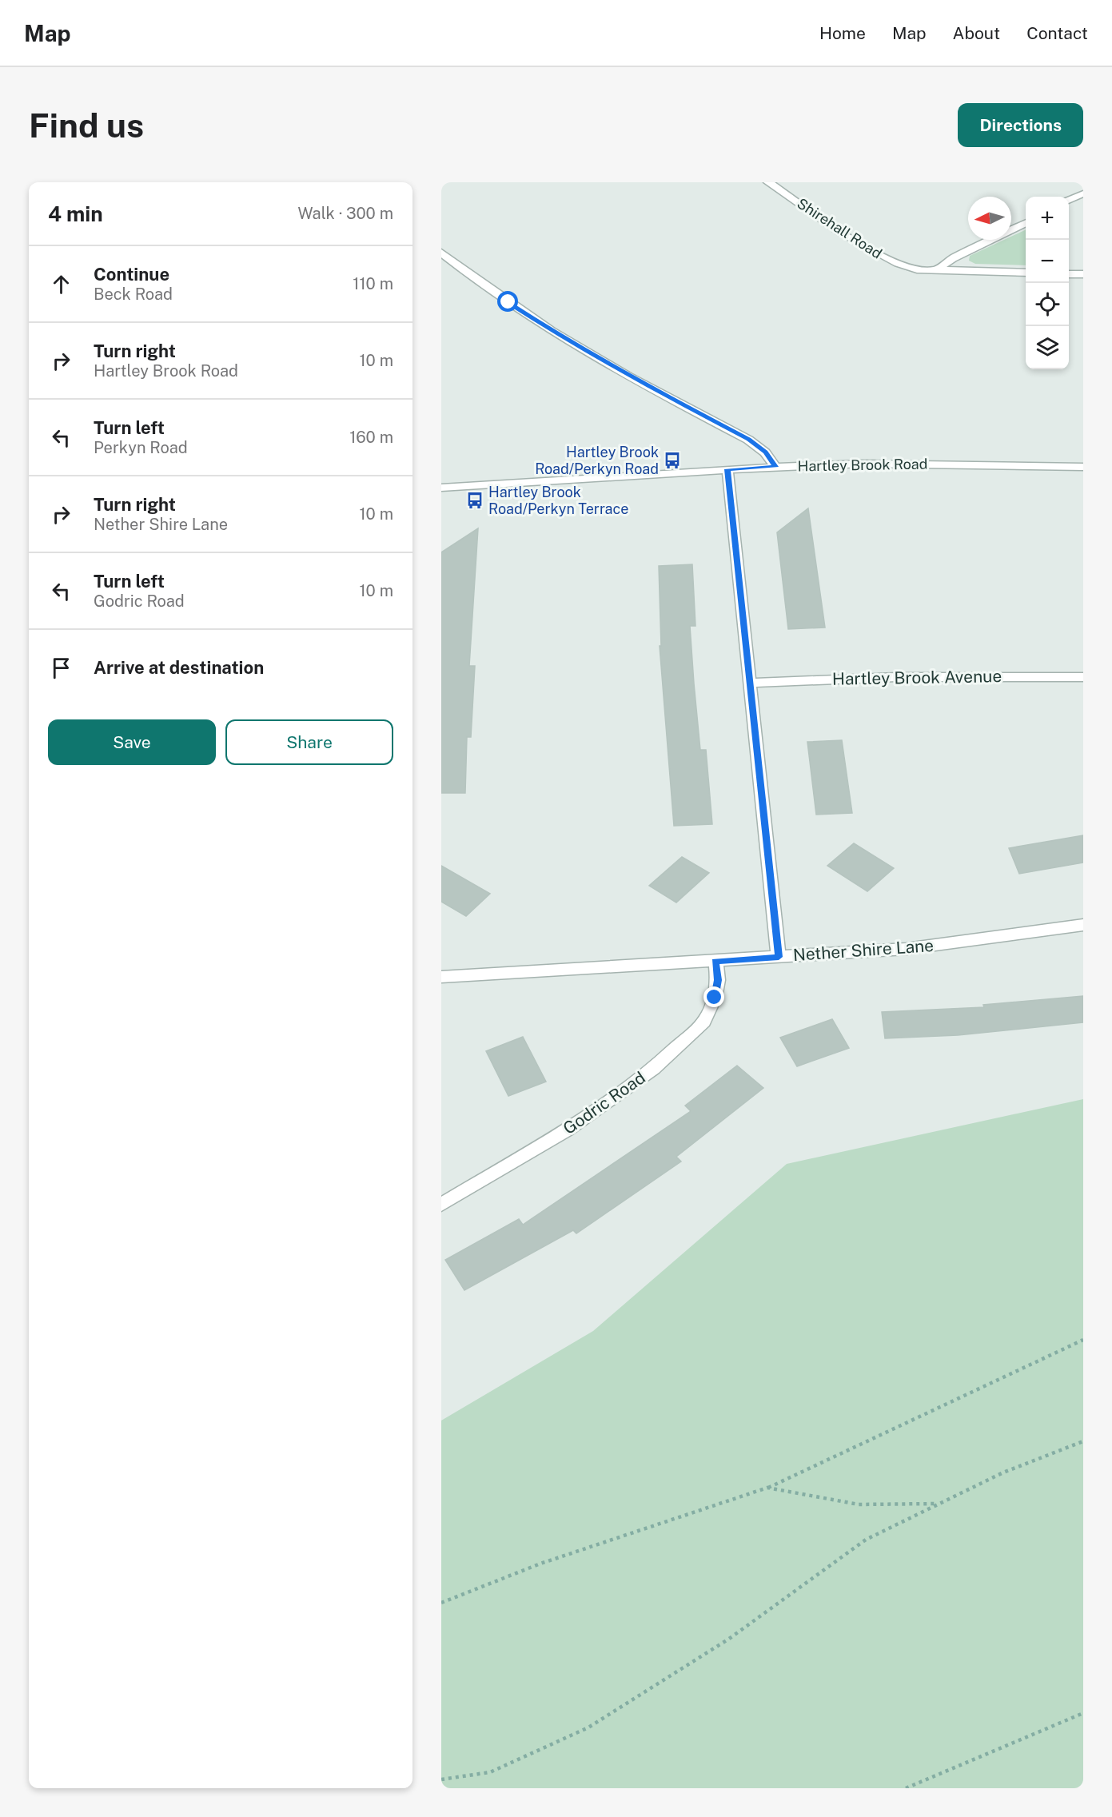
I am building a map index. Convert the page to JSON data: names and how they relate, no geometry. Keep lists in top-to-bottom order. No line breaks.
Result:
{"streets":{"street":["Shirehall Road","Hartley Brook Road","Hartley Brook Avenue","Nether Shire Lane","Godric Road"]},"crossings":[["Nether Shire Lane","Godric Road"]],"places":{"bus stop":["Hartley Brook Road/Perkyn Road","Hartley Brook Road/Perkyn Terrace"]},"north":"left","page":{"header":"Map","nav":["Home","Map","About","Contact"],"buttons":["Directions",["Save","Share"]],"title":"Find us","heading":["4 min","Walk · 300 m"],"map_buttons":["+","−"],"list":[["Continue","Beck Road","110 m"],["Turn right","Hartley Brook Road","10 m"],["Turn left","Perkyn Road","160 m"],["Turn right","Nether Shire Lane","10 m"],["Turn left","Godric Road","10 m"],"Arrive at destination"]}}
